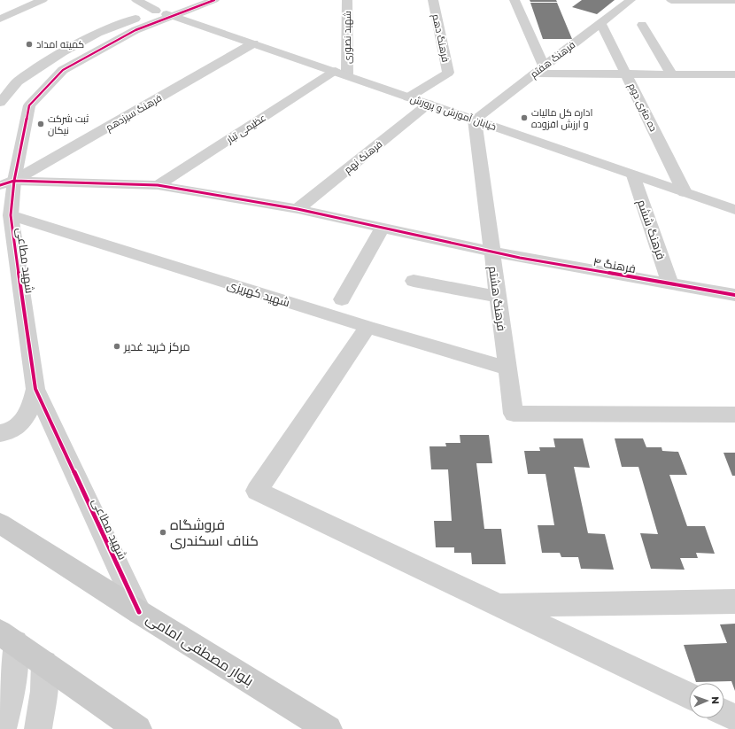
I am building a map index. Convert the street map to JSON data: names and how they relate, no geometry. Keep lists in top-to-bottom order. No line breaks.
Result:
{"streets":{"main road":["بلوار مصطفی امامی"],"street":["شهید نصوری","فرهنگ دهم","فرهنگ هفتم","ده متری دوم","فرهنگ سیزدهم","خیابان آموزش و پرورش","عظیمی تبار","فرهنگ نهم","فرهنگ ششم","شهید مطاعی","فرهنگ ۴","شهید کهریزی","فرهنگ هشتم"]},"crossings":[["شهید نصوری","خیابان آموزش و پرورش"],["شهید نصوری","عظیمی تبار"],["فرهنگ دهم","خیابان آموزش و پرورش"],["فرهنگ هفتم","ده متری دوم"],["فرهنگ هفتم","خیابان آموزش و پرورش"],["فرهنگ هفتم","فرهنگ هشتم"],["ده متری دوم","خیابان آموزش و پرورش"],["فرهنگ سیزدهم","خیابان آموزش و پرورش"],["فرهنگ سیزدهم","شهید مطاعی"],["فرهنگ سیزدهم","فرهنگ ۴"],["خیابان آموزش و پرورش","عظیمی تبار"],["خیابان آموزش و پرورش","فرهنگ نهم"],["خیابان آموزش و پرورش","فرهنگ ششم"],["خیابان آموزش و پرورش","شهید مطاعی"],["خیابان آموزش و پرورش","فرهنگ هشتم"],["عظیمی تبار","فرهنگ ۴"],["فرهنگ نهم","فرهنگ ۴"],["فرهنگ ششم","فرهنگ ۴"],["شهید مطاعی","فرهنگ ۴"],["شهید مطاعی","شهید کهریزی"],["شهید مطاعی","بلوار مصطفی امامی"],["فرهنگ ۴","فرهنگ هشتم"],["شهید کهریزی","فرهنگ هشتم"]],"places":["کمیته امداد","اداره کل مالیات و ارزش افزوده","ثبت شرکت نیکان","مرکز خرید غدیر","فروشگاه کناف اسکندری"],"north":"right"}
